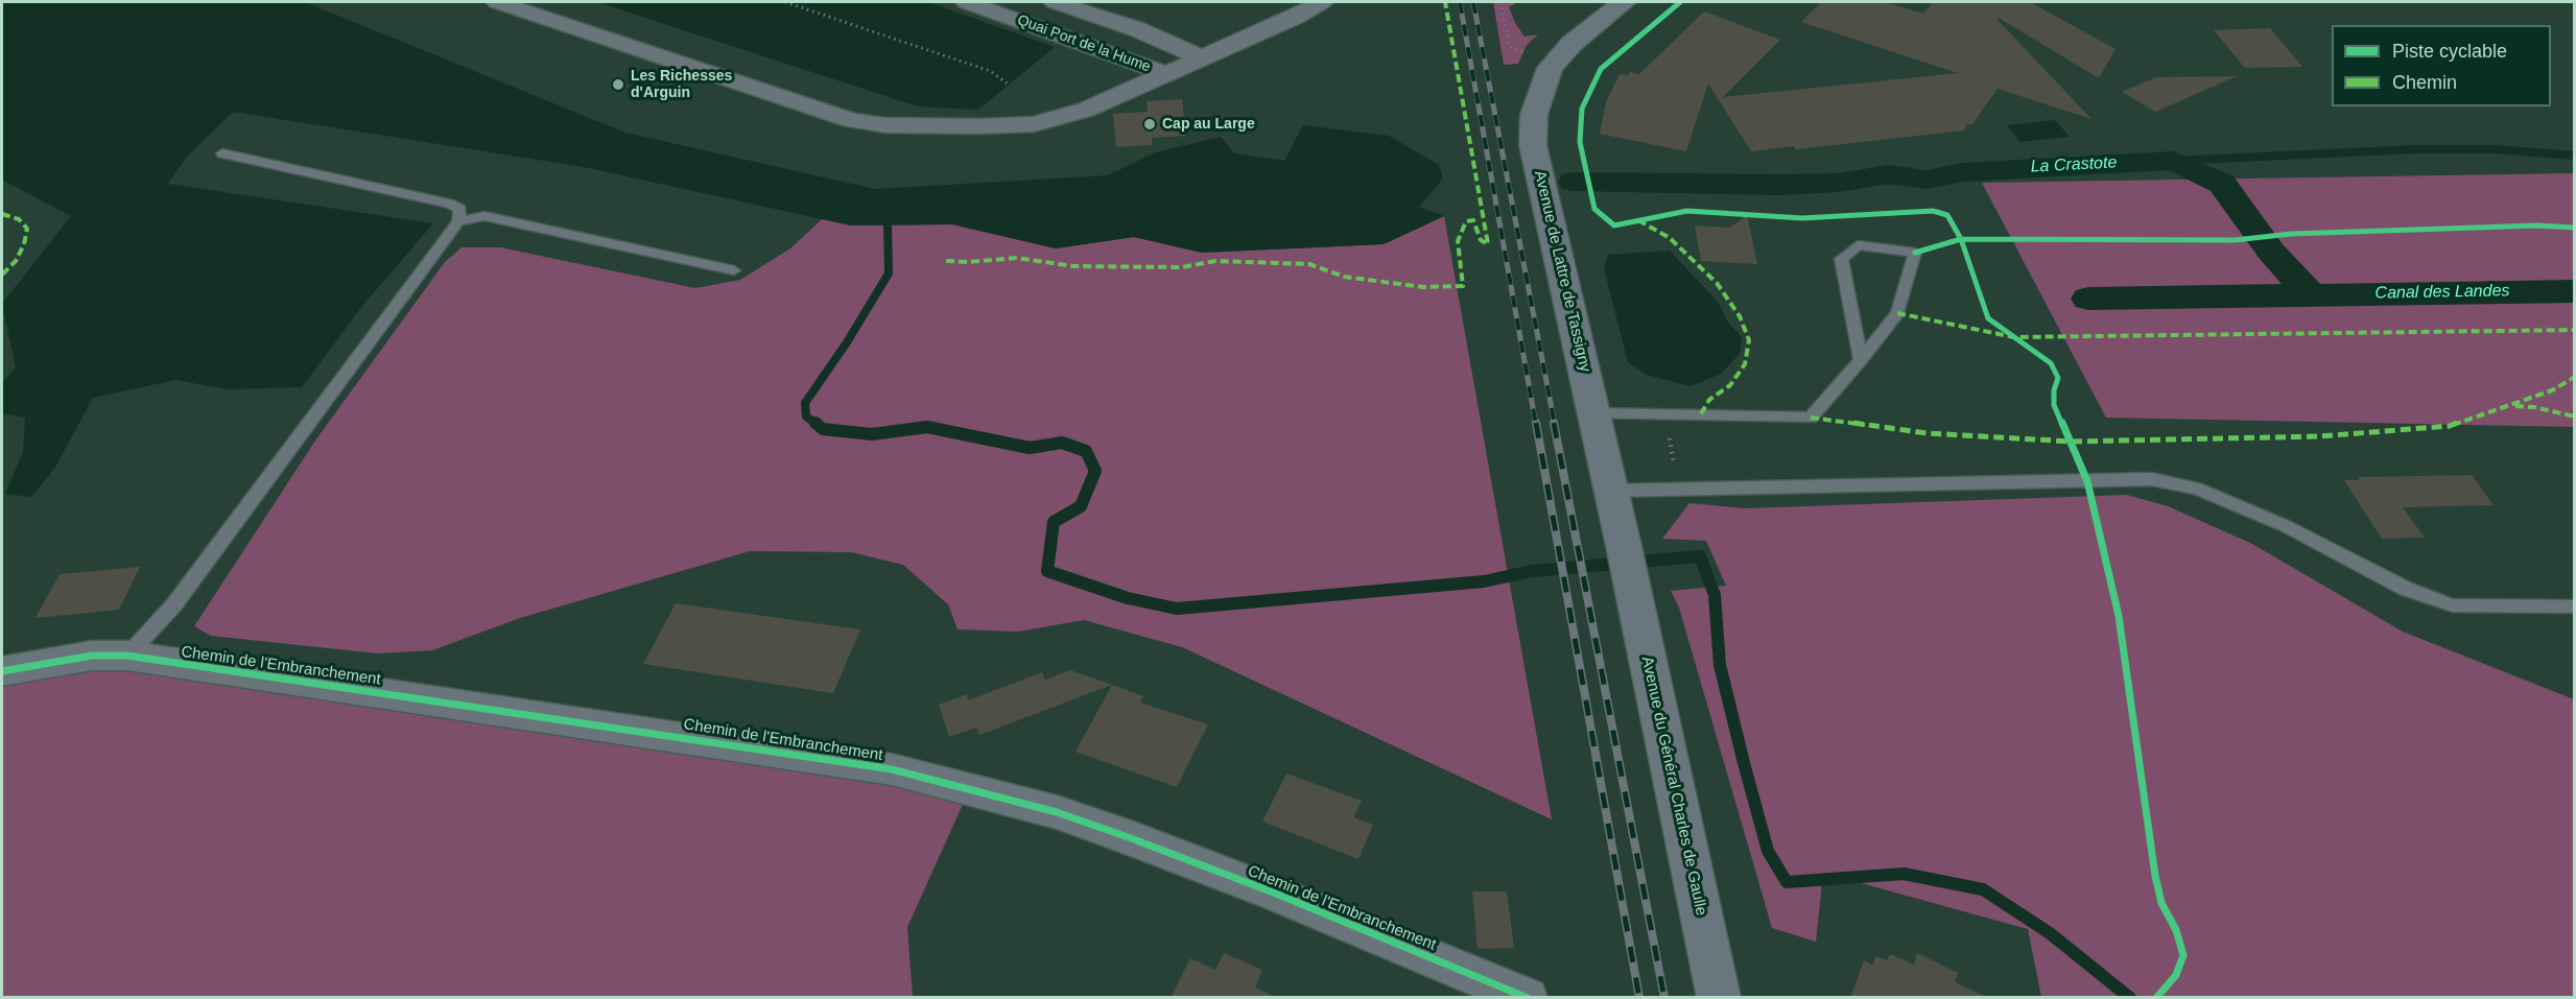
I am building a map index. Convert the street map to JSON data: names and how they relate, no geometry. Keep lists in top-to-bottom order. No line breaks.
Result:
{"streets":{"main road":["Avenue de Lattre de Tassigny","Avenue du Général Charles de Gaulle"],"street":["Quai Port de la Hume","Chemin de l'Embranchement"]},"crossings":[["Avenue de Lattre de Tassigny","Avenue du Général Charles de Gaulle"]],"water":["La Crastote","Canal des Landes"],"places":["Les Richesses d'Arguin","Cap au Large"],"legend":["Piste cyclable","Chemin"]}
